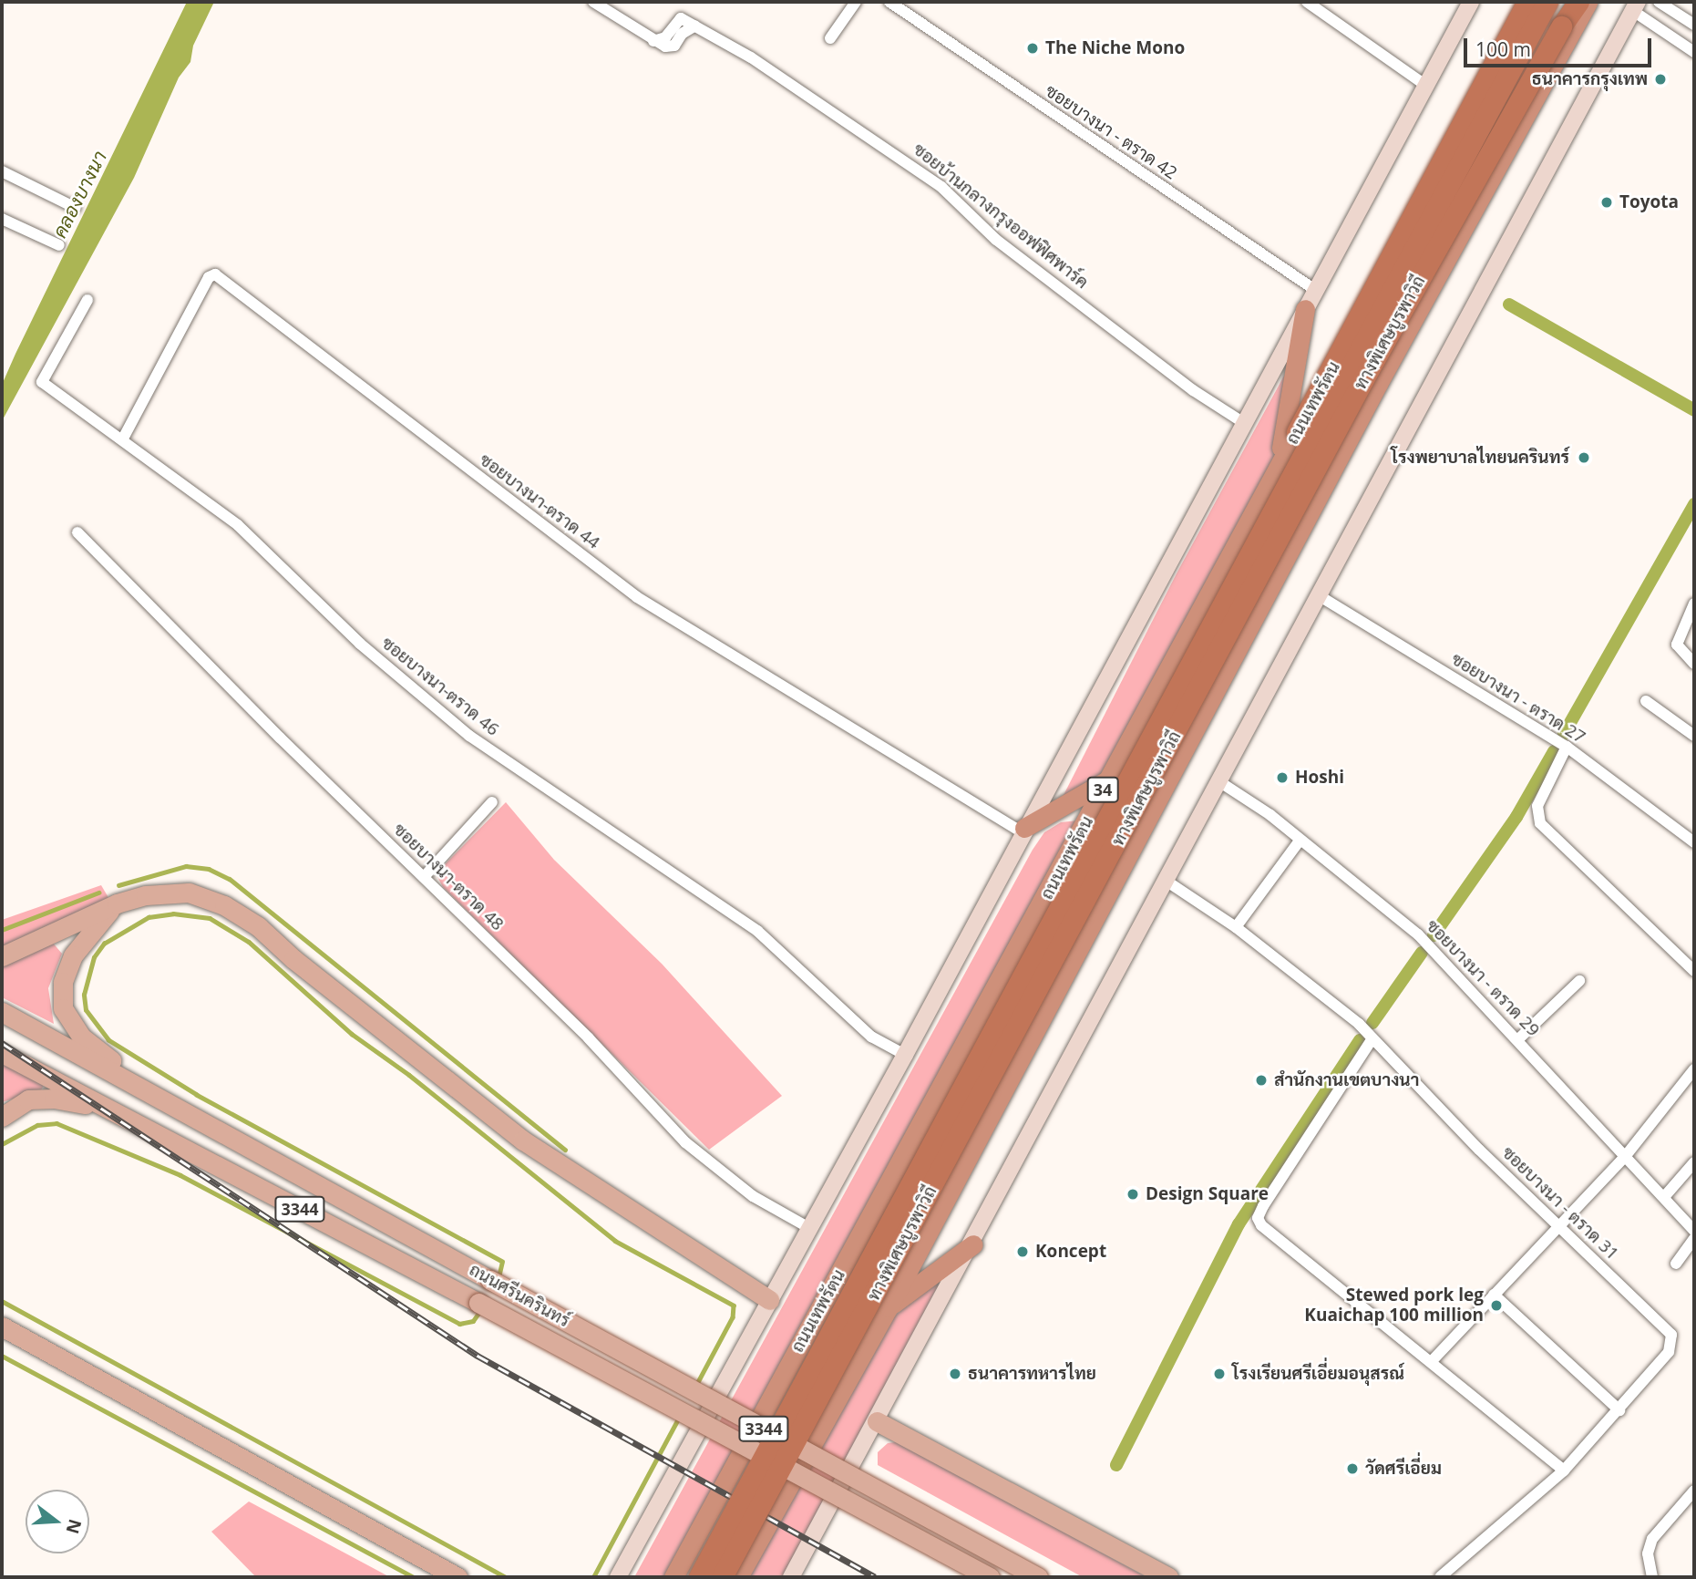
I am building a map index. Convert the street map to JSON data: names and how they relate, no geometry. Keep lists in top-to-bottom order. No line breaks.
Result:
{"streets":{"highway":["ทางพิเศษบูรพาวิถี","ถนนเทพรัตน","34"],"main road":["3344","ถนนศรีนครินทร์"],"street":["ซอยบางนา - ตราด 42","ซอยบ้านกลางกรุงออฟฟิศพาร์ค","ซอยบางนา-ตราด 44","ซอยบางนา-ตราด 46","ซอยบางนา - ตราด 27","ซอยบางนา-ตราด 48","ซอยบางนา - ตราด 29","ซอยบางนา - ตราด 31"]},"crossings":[["ซอยบางนา-ตราด 44","ซอยบางนา-ตราด 46"]],"water":["คลองบางนา"],"places":["The Niche Mono","ธนาคารกรุงเทพ","Toyota","โรงพยาบาลไทยนครินทร์","Hoshi","สำนักงานเขตบางนา","Design Square","Koncept","Stewed pork leg Kuaichap 100 million","ธนาคารทหารไทย","โรงเรียนศรีเอี่ยมอนุสรณ์","วัดศรีเอี่ยม"],"scale_bar":"100 m","north":"right"}
